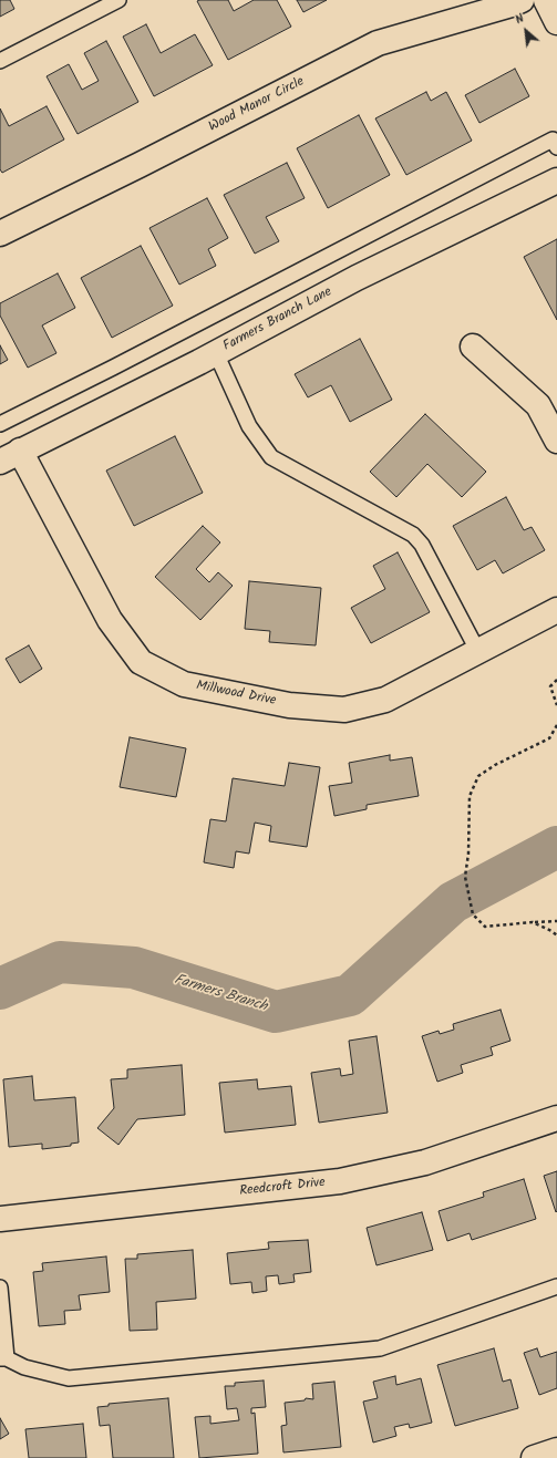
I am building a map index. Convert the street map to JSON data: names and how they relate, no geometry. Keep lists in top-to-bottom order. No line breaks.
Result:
{"streets":{"street":["Wood Manor Circle","Farmers Branch Lane","Millwood Drive","Reedcroft Drive"]},"crossings":[["Farmers Branch Lane","Millwood Drive"]],"water":["Farmers Branch"],"north":"top left"}
